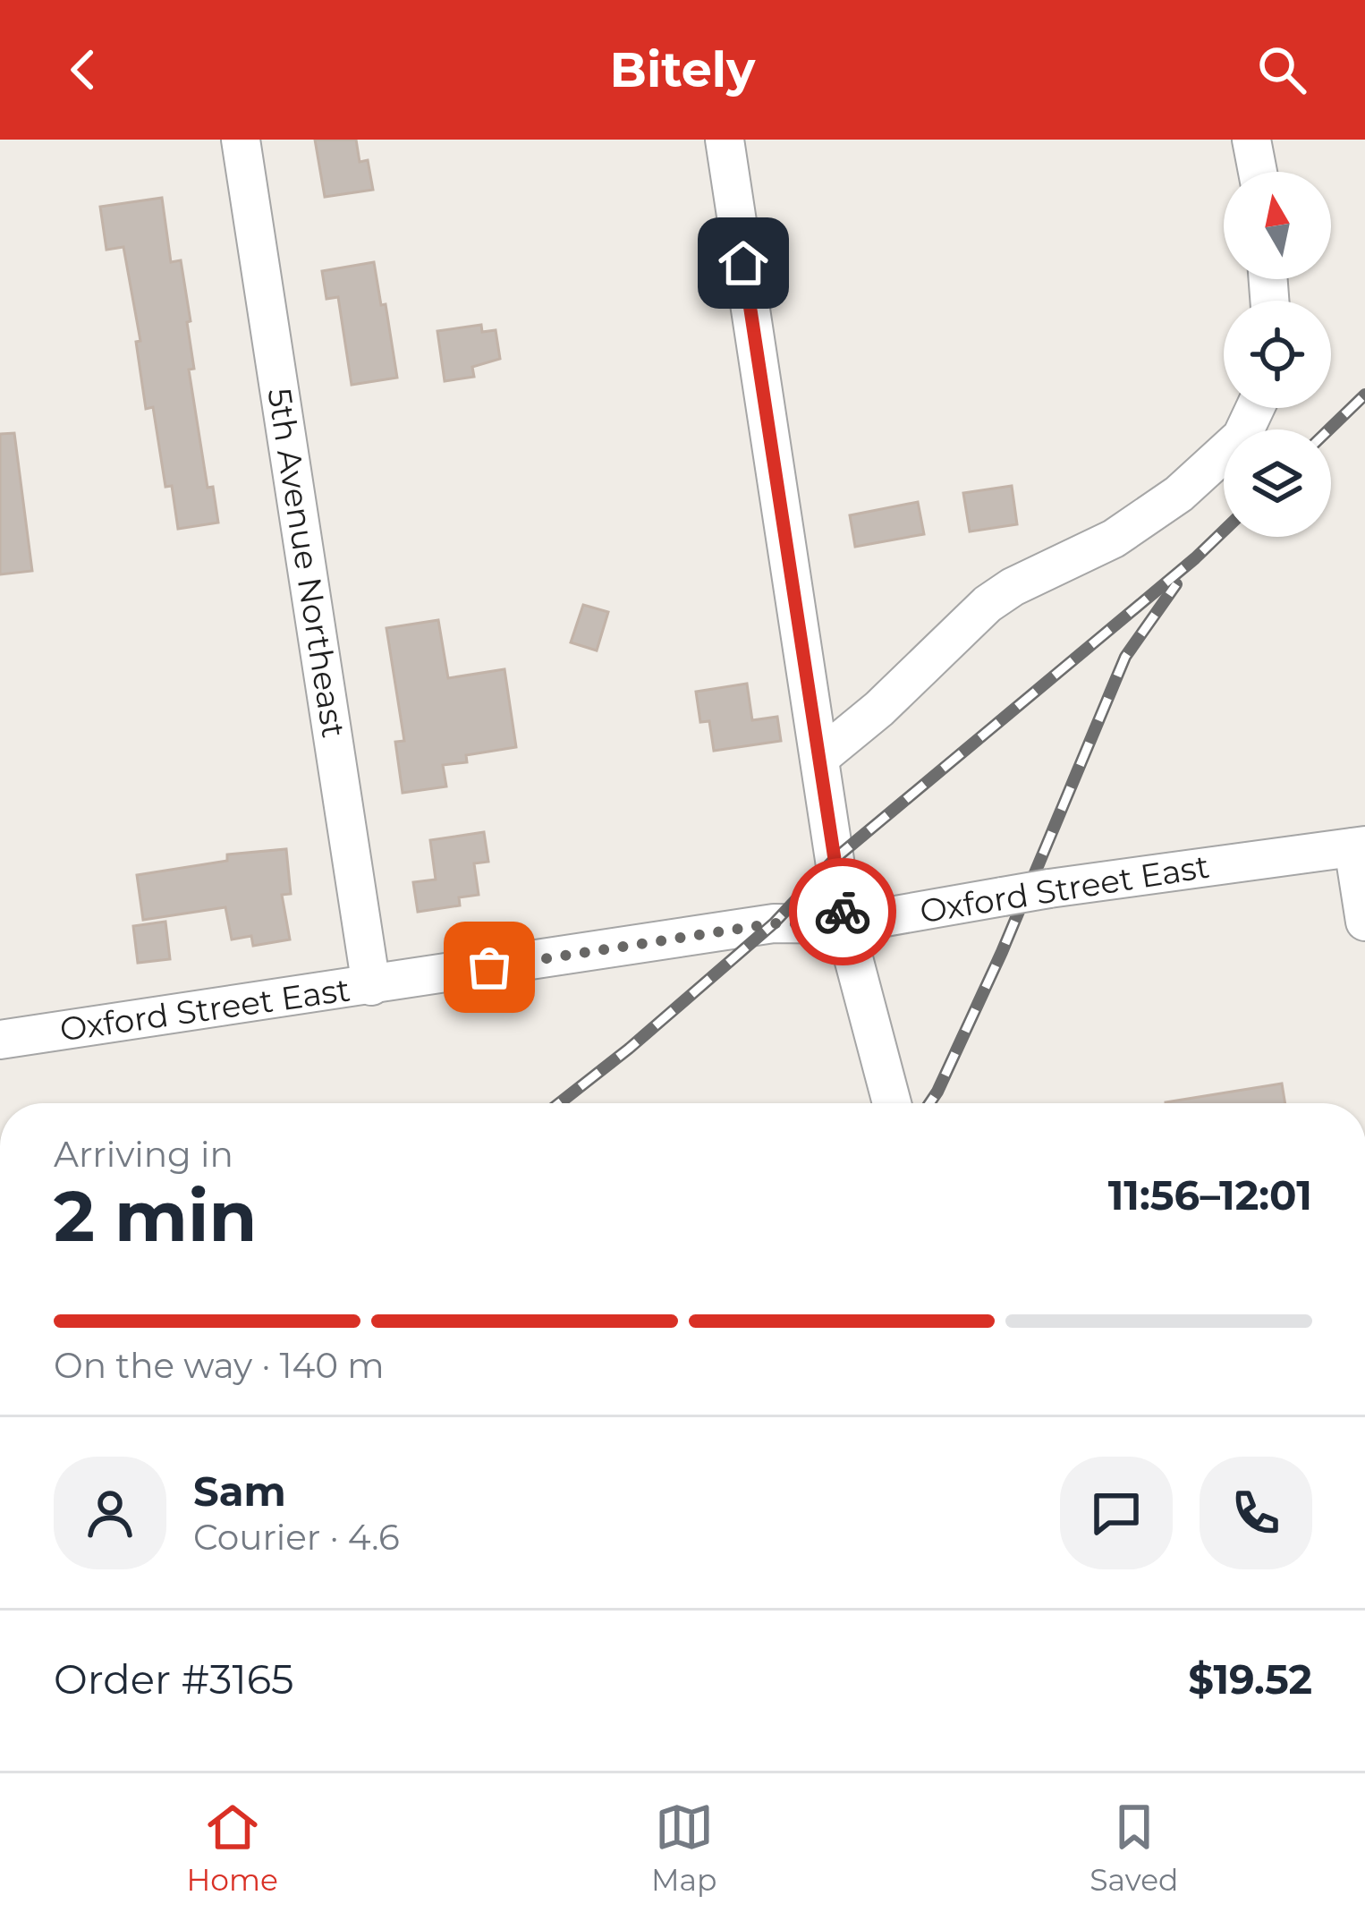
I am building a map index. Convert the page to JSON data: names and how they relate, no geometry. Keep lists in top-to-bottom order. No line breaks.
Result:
{"streets":{"street":["5th Avenue Northeast","Oxford Street East"]},"crossings":[["5th Avenue Northeast","Oxford Street East"]],"north":"top","page":{"header":"Bitely","heading":["2 min","Arriving in","11:56–12:01"],"panel":["Sam","Courier · 4.6","Order #3165","$19.52"],"bar":"On the way · 140 m","tabs":["Home","Map","Saved"]}}
